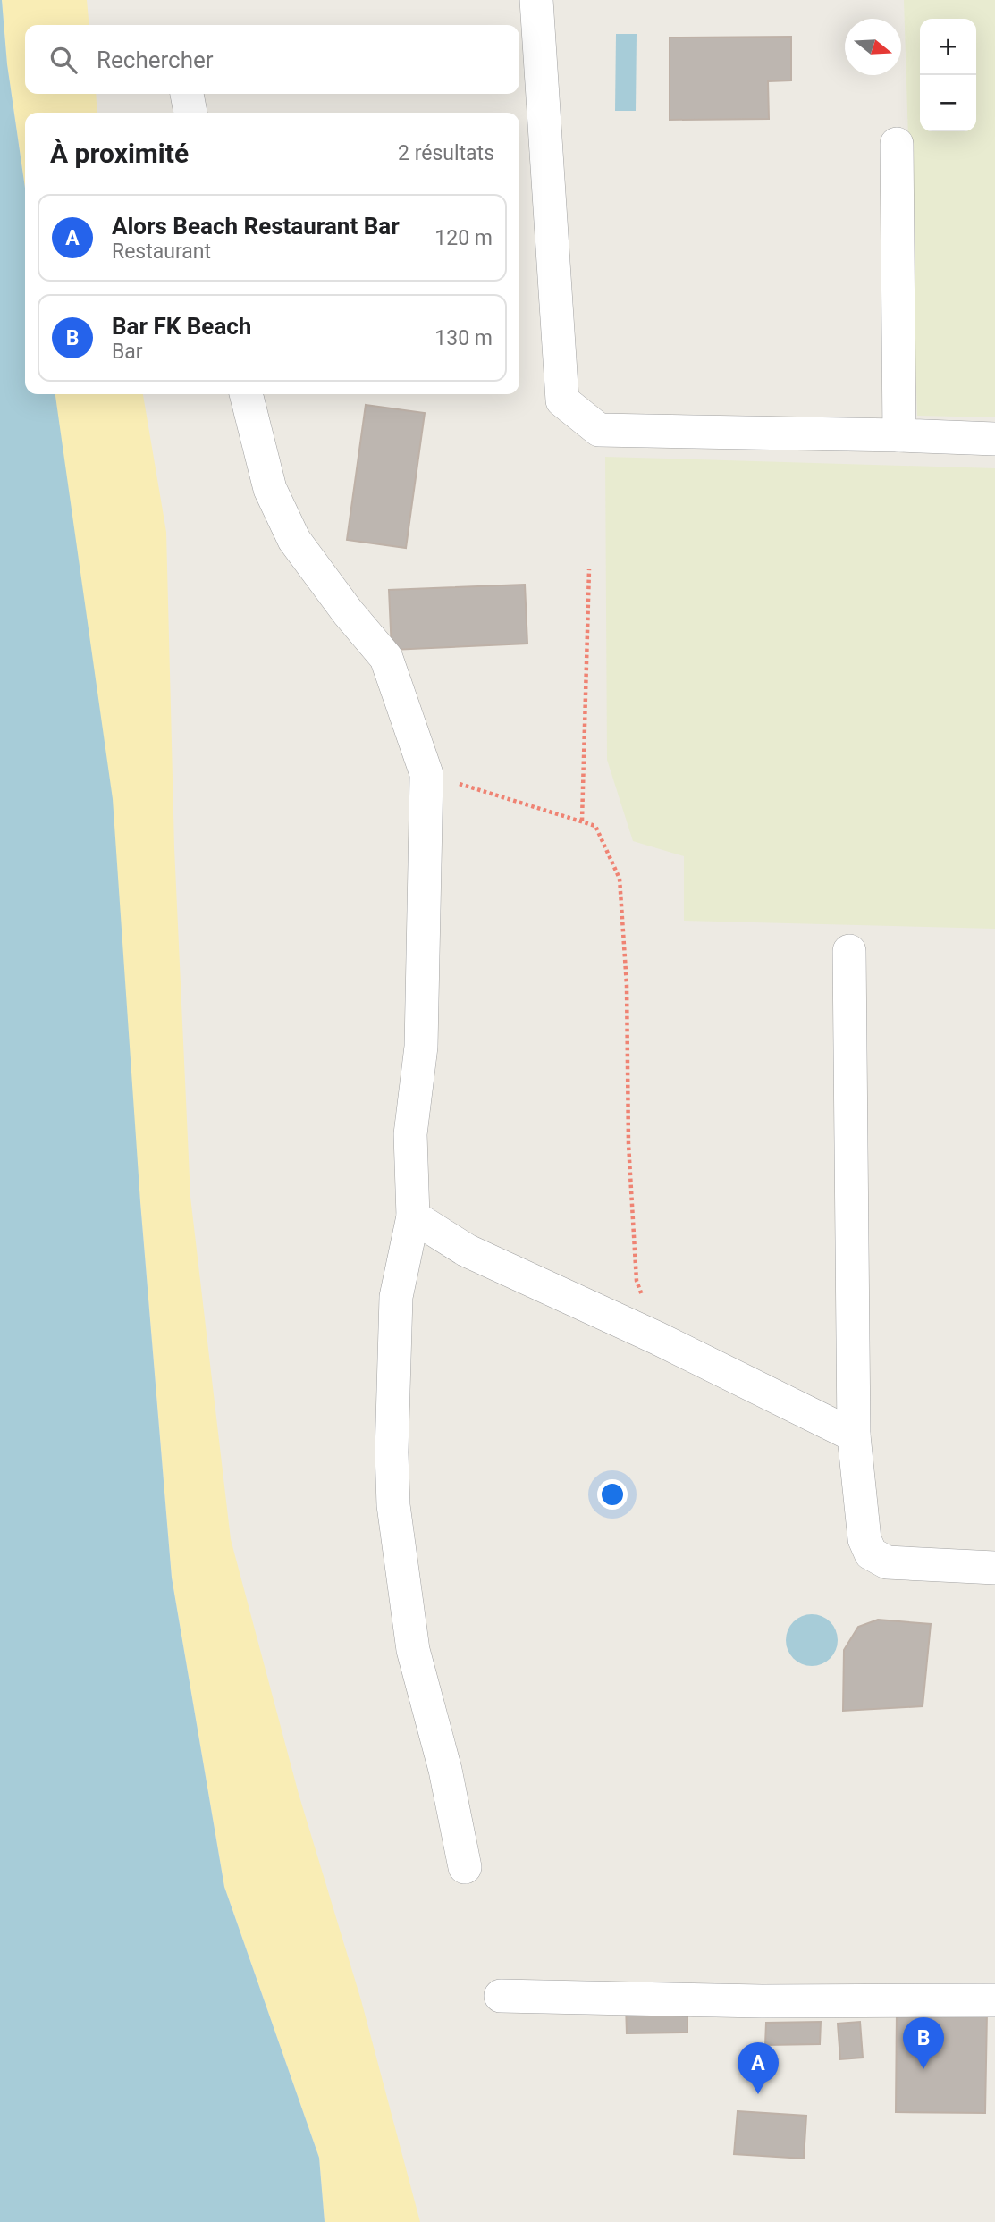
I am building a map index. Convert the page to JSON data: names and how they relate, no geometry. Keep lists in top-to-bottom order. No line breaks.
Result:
{"north":"right","page":{"map_buttons":["+","−"],"search":"Rechercher","heading":["À proximité","2 résultats"],"list":[{"mark":"A","name":"Alors Beach Restaurant Bar","note":"Restaurant","value":"120 m"},{"mark":"B","name":"Bar FK Beach","note":"Bar","value":"130 m"}],"pins":["B","A"]}}
